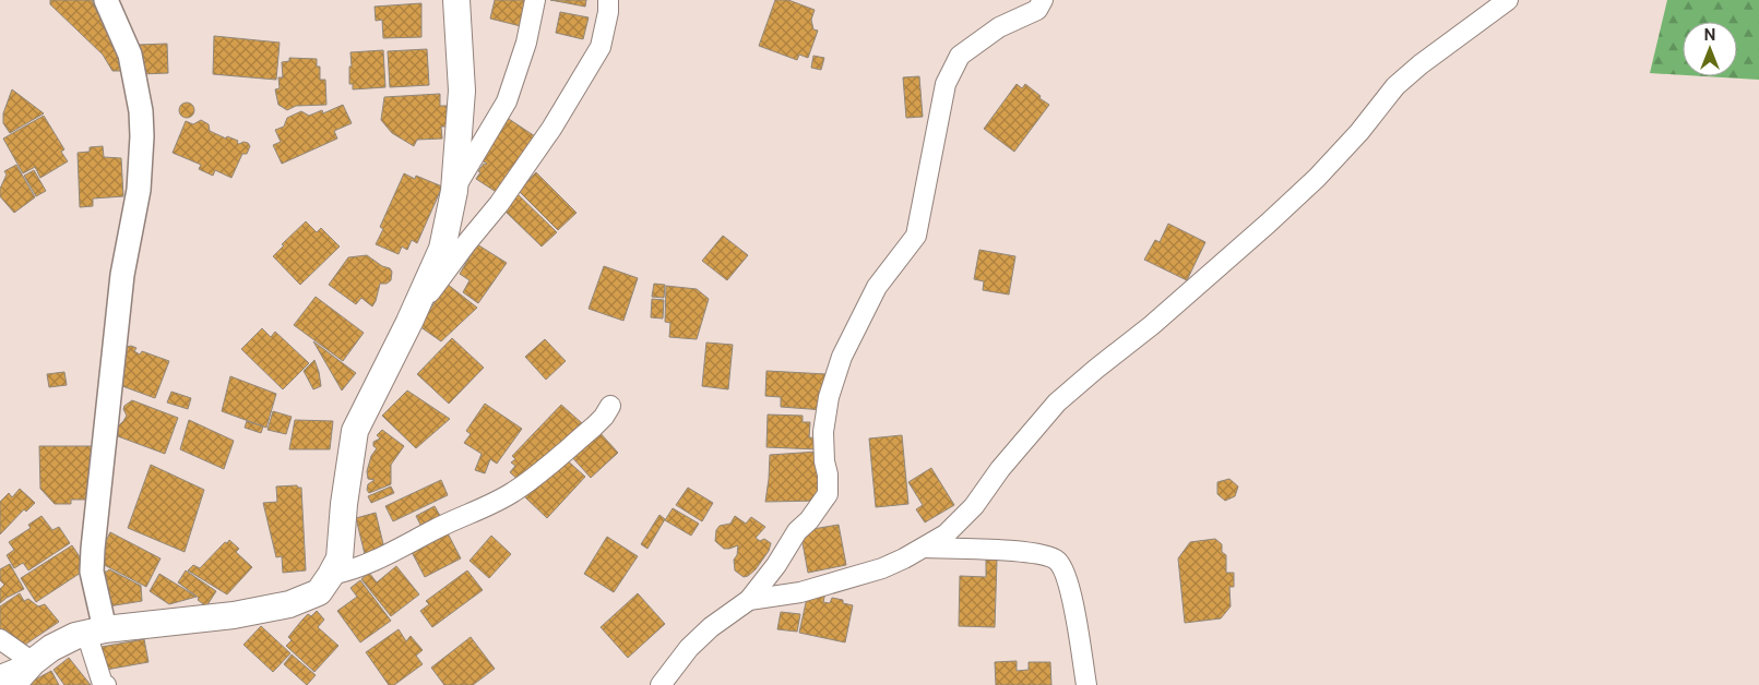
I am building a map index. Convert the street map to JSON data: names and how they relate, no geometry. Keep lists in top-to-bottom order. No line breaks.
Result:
{"north":"top"}
